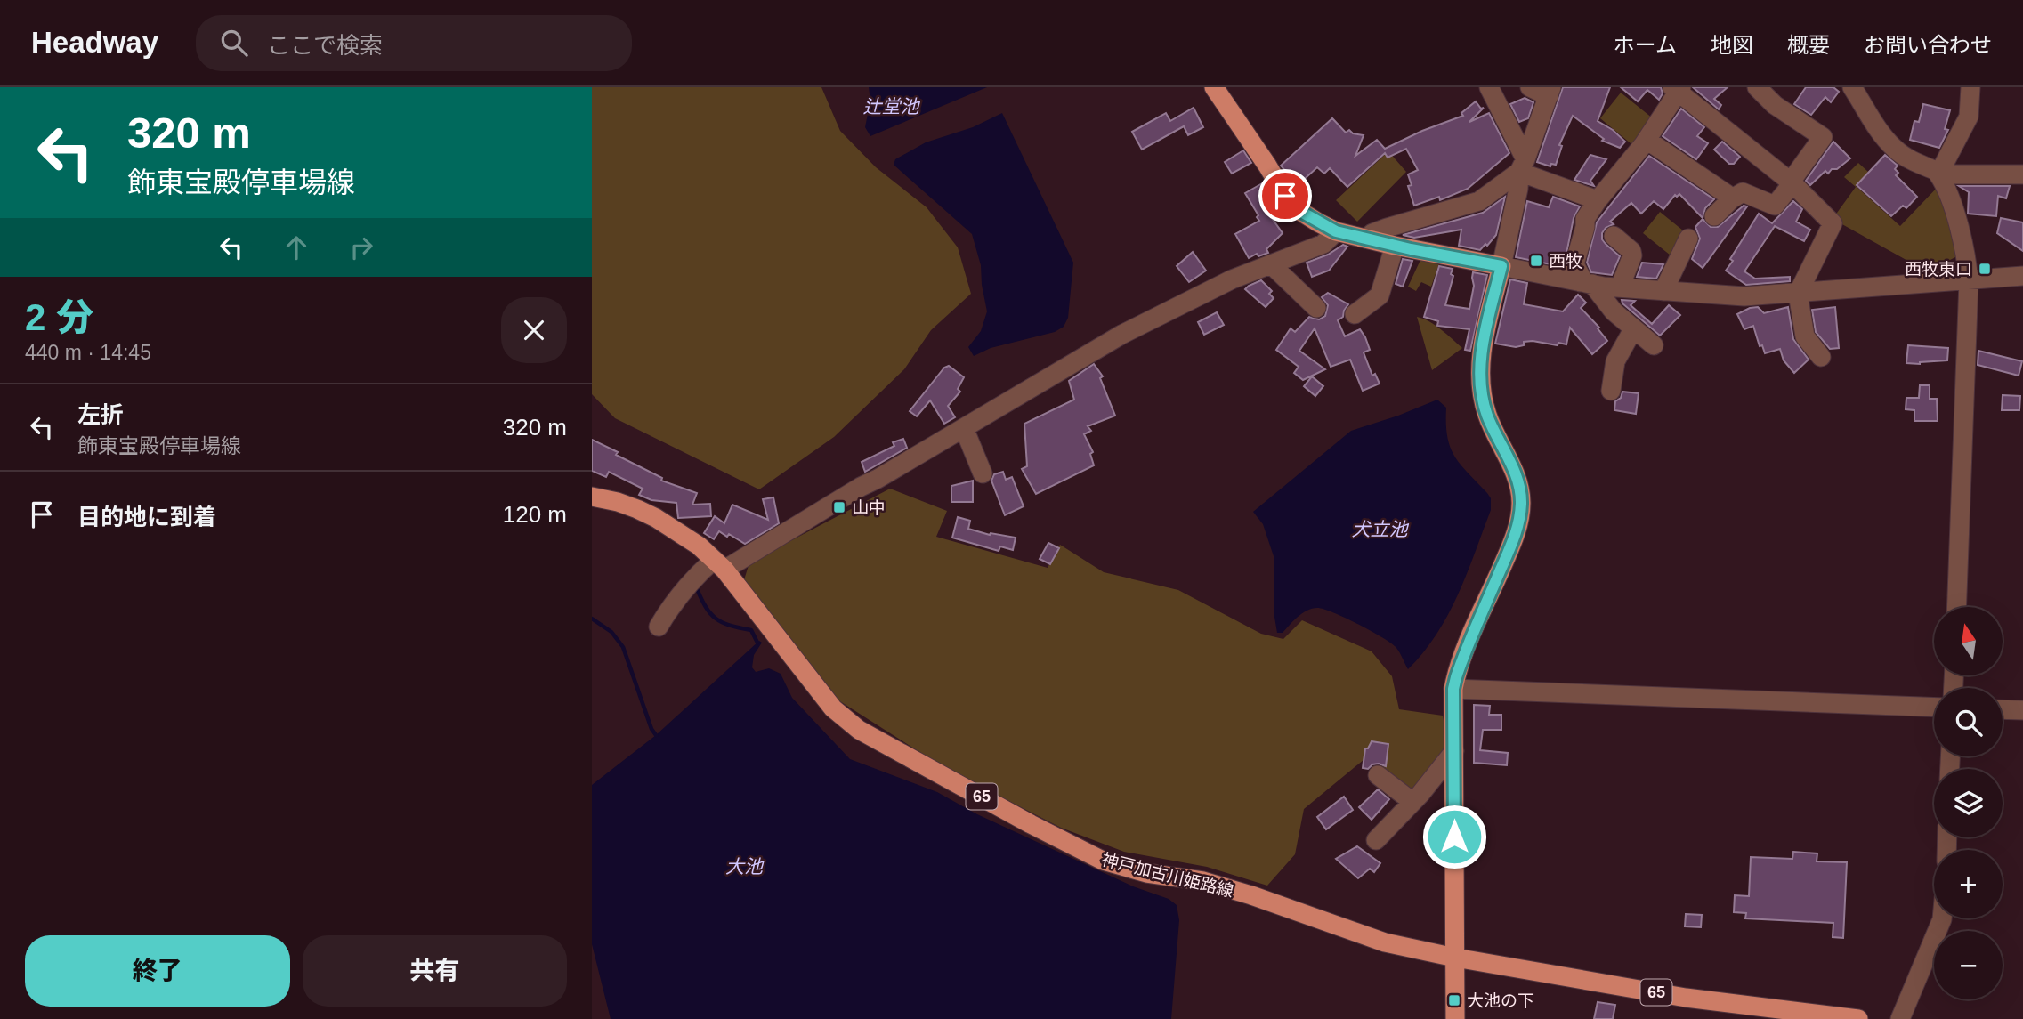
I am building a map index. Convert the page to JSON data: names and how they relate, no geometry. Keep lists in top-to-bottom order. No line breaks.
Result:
{"streets":{"main road":["65","神戸加古川姫路線"]},"water":["辻堂池","犬立池","大池"],"places":{"transit":["西牧","西牧東口","山中","大池の下"]},"north":"top","page":{"header":"Headway","search":"ここで検索","nav":["ホーム","地図","概要","お問い合わせ"],"turn":["320 m","飾東宝殿停車場線"],"heading":["2 分","440 m · 14:45"],"list":[{"name":"左折","note":"飾東宝殿停車場線","value":"320 m"},{"name":"目的地に到着","value":"120 m"}],"map_buttons":["+","−"],"buttons":["終了","共有"]}}
